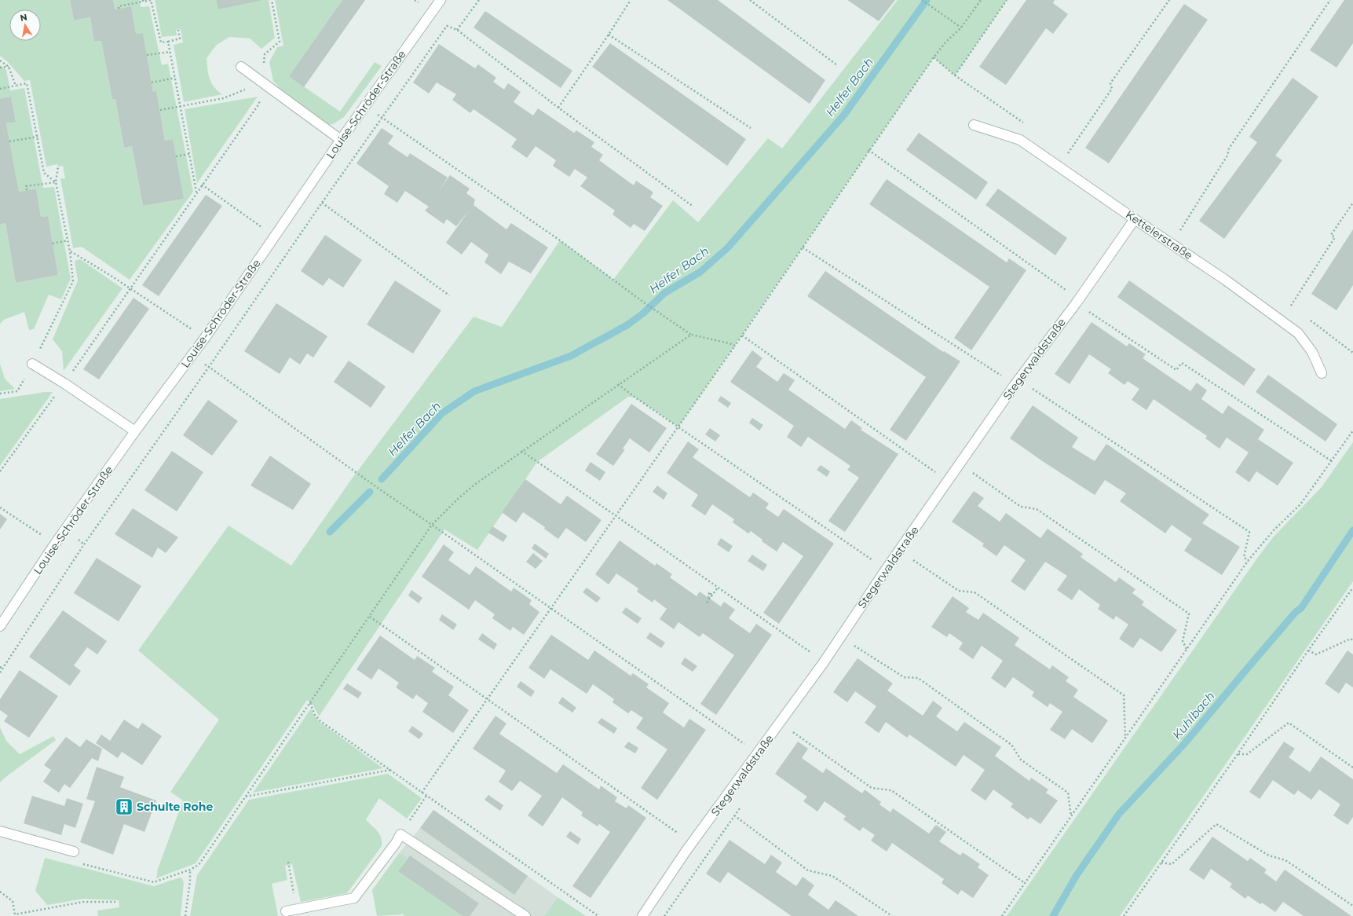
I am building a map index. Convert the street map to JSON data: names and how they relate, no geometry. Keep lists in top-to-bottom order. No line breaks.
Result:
{"streets":{"street":["Louise-Schröder-Straße","Kettelerstraße","Stegerwaldstraße"]},"crossings":[["Kettelerstraße","Stegerwaldstraße"]],"water":["Helfer Bach","Kuhlbach"],"places":{"building":["Schulte Rohe"]},"north":"top"}
